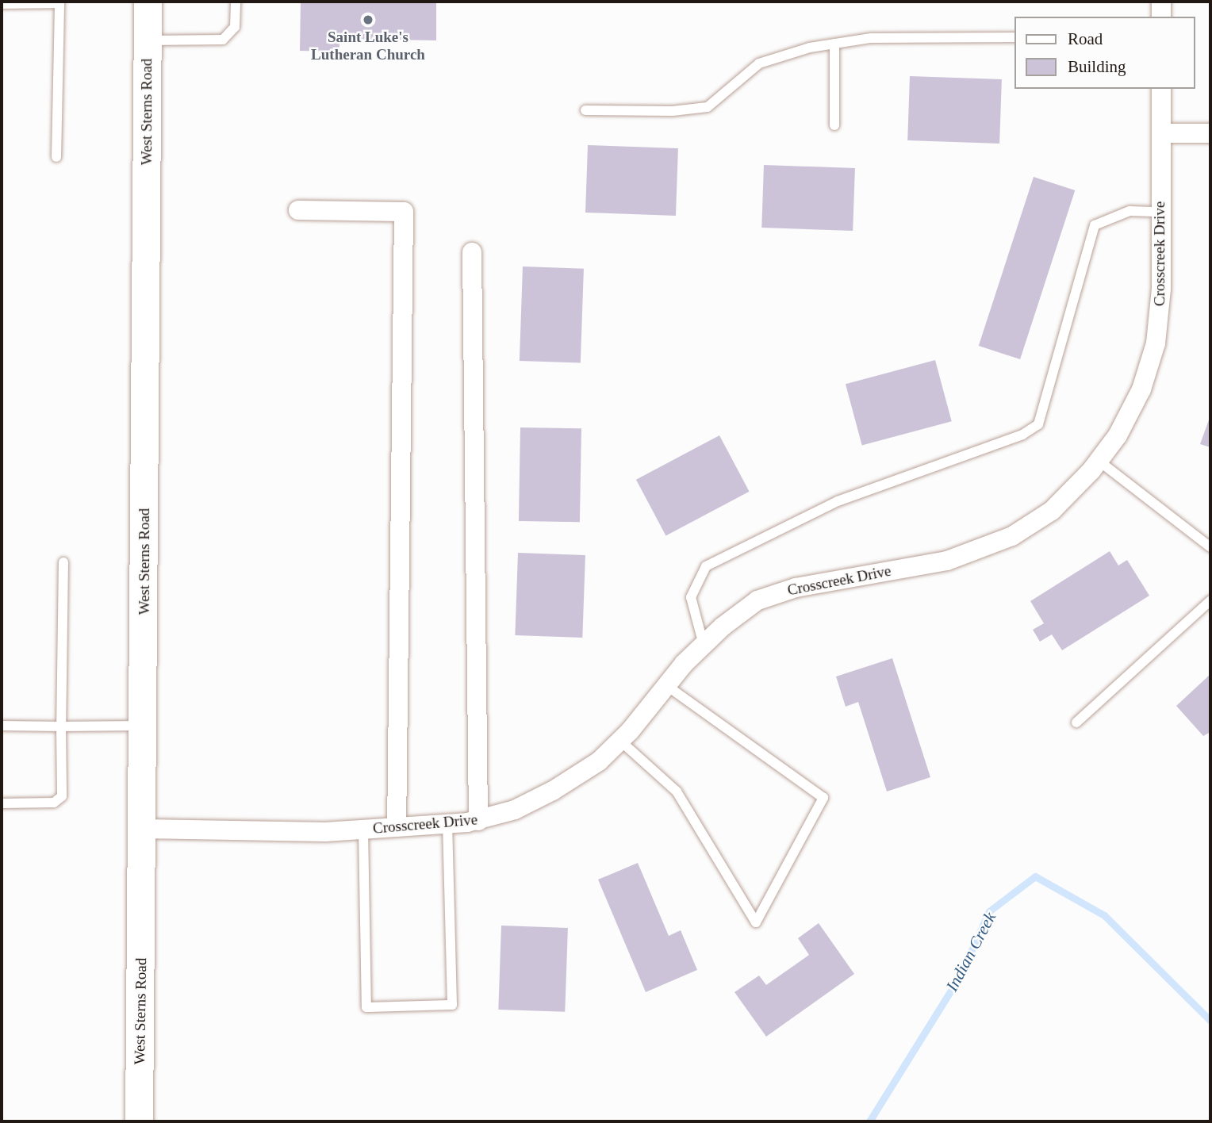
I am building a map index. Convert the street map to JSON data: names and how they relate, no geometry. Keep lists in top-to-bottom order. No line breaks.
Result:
{"streets":{"main road":["West Sterns Road"],"street":["Crosscreek Drive"]},"crossings":[["West Sterns Road","Crosscreek Drive"]],"water":["Indian Creek"],"places":["Saint Luke's Lutheran Church"],"legend":["Road","Building"]}
